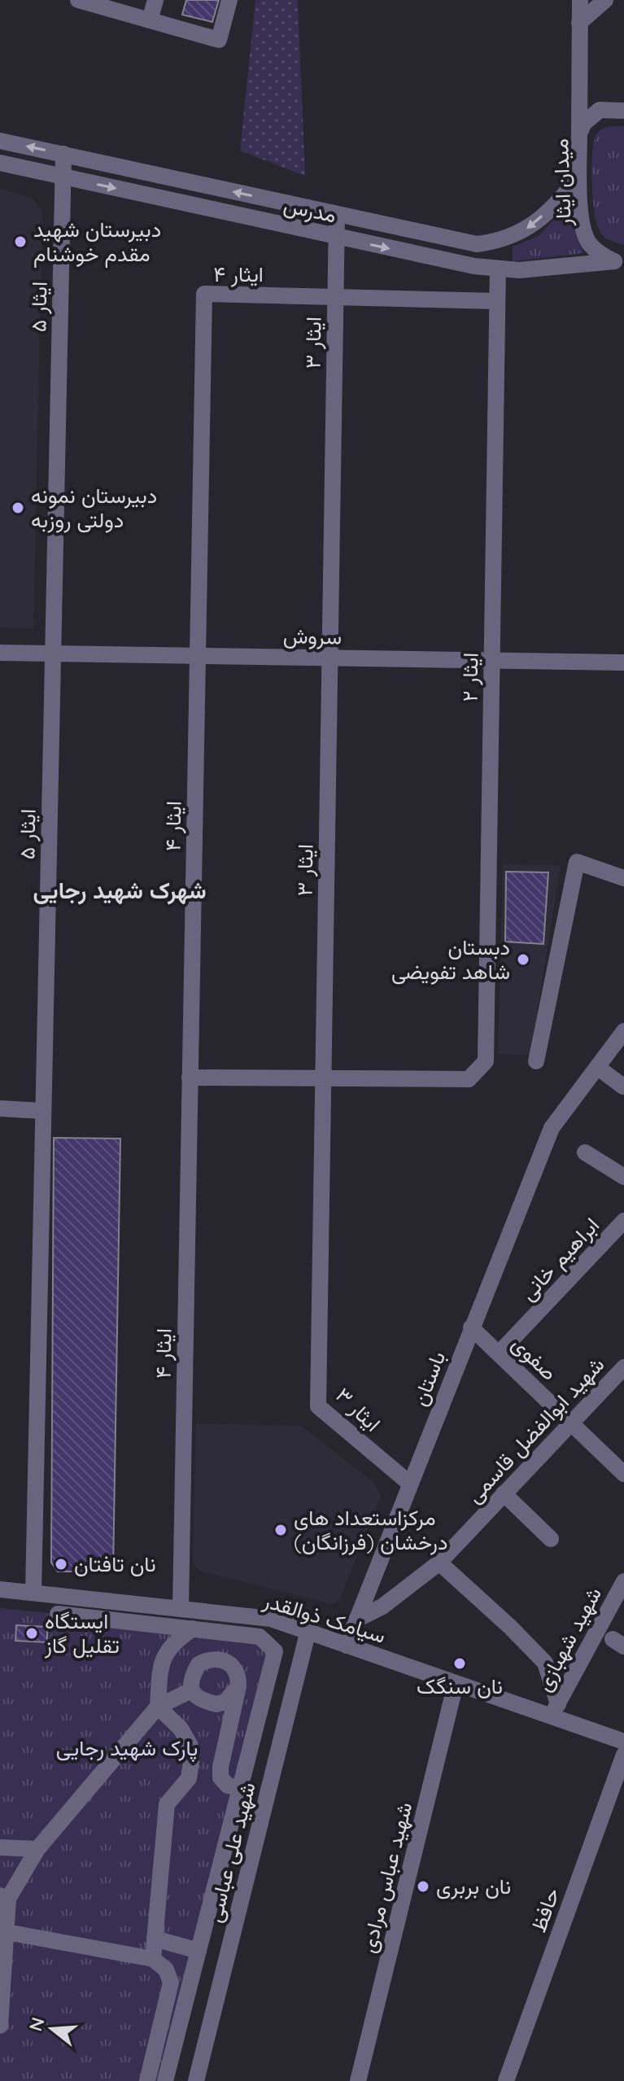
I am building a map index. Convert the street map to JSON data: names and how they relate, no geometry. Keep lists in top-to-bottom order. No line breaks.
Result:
{"streets":{"street":["میدان ایثار","مدرس","ایثار ۴","ایثار ۵","ایثار ۳","سروش","ایثار ۲","ابراهیم خانی","صفوی","باستان","شهید ابوالفضل قاسمی","سیامک ذوالقدر","شهید شهبازی","شهید علی عباسی","شهید عباس مرادی","حافظ"]},"crossings":[["میدان ایثار","مدرس"],["مدرس","ایثار ۵"],["مدرس","ایثار ۳"],["مدرس","ایثار ۲"],["ایثار ۴","ایثار ۳"],["ایثار ۴","سروش"],["ایثار ۴","سیامک ذوالقدر"],["ایثار ۵","سروش"],["ایثار ۵","سیامک ذوالقدر"],["ایثار ۳","سروش"],["ایثار ۳","ایثار ۲"],["ایثار ۳","باستان"],["سروش","ایثار ۲"],["ابراهیم خانی","صفوی"],["صفوی","باستان"],["صفوی","شهید ابوالفضل قاسمی"],["باستان","شهید ابوالفضل قاسمی"],["باستان","سیامک ذوالقدر"],["سیامک ذوالقدر","شهید شهبازی"],["سیامک ذوالقدر","شهید علی عباسی"],["سیامک ذوالقدر","شهید عباس مرادی"]],"districts":["شهرک شهید رجایی"],"parks":["پارک شهید رجایی"],"places":["دبیرستان شهید مقدم خوشنام","دبیرستان نمونه دولتی روزبه","دبستان شاهد تفویضی","مرکزاستعداد های درخشان (فرزانگان)","نان تافتان","ایستگاه تقلیل گاز","نان سنگک","نان بربری"],"north":"left"}
